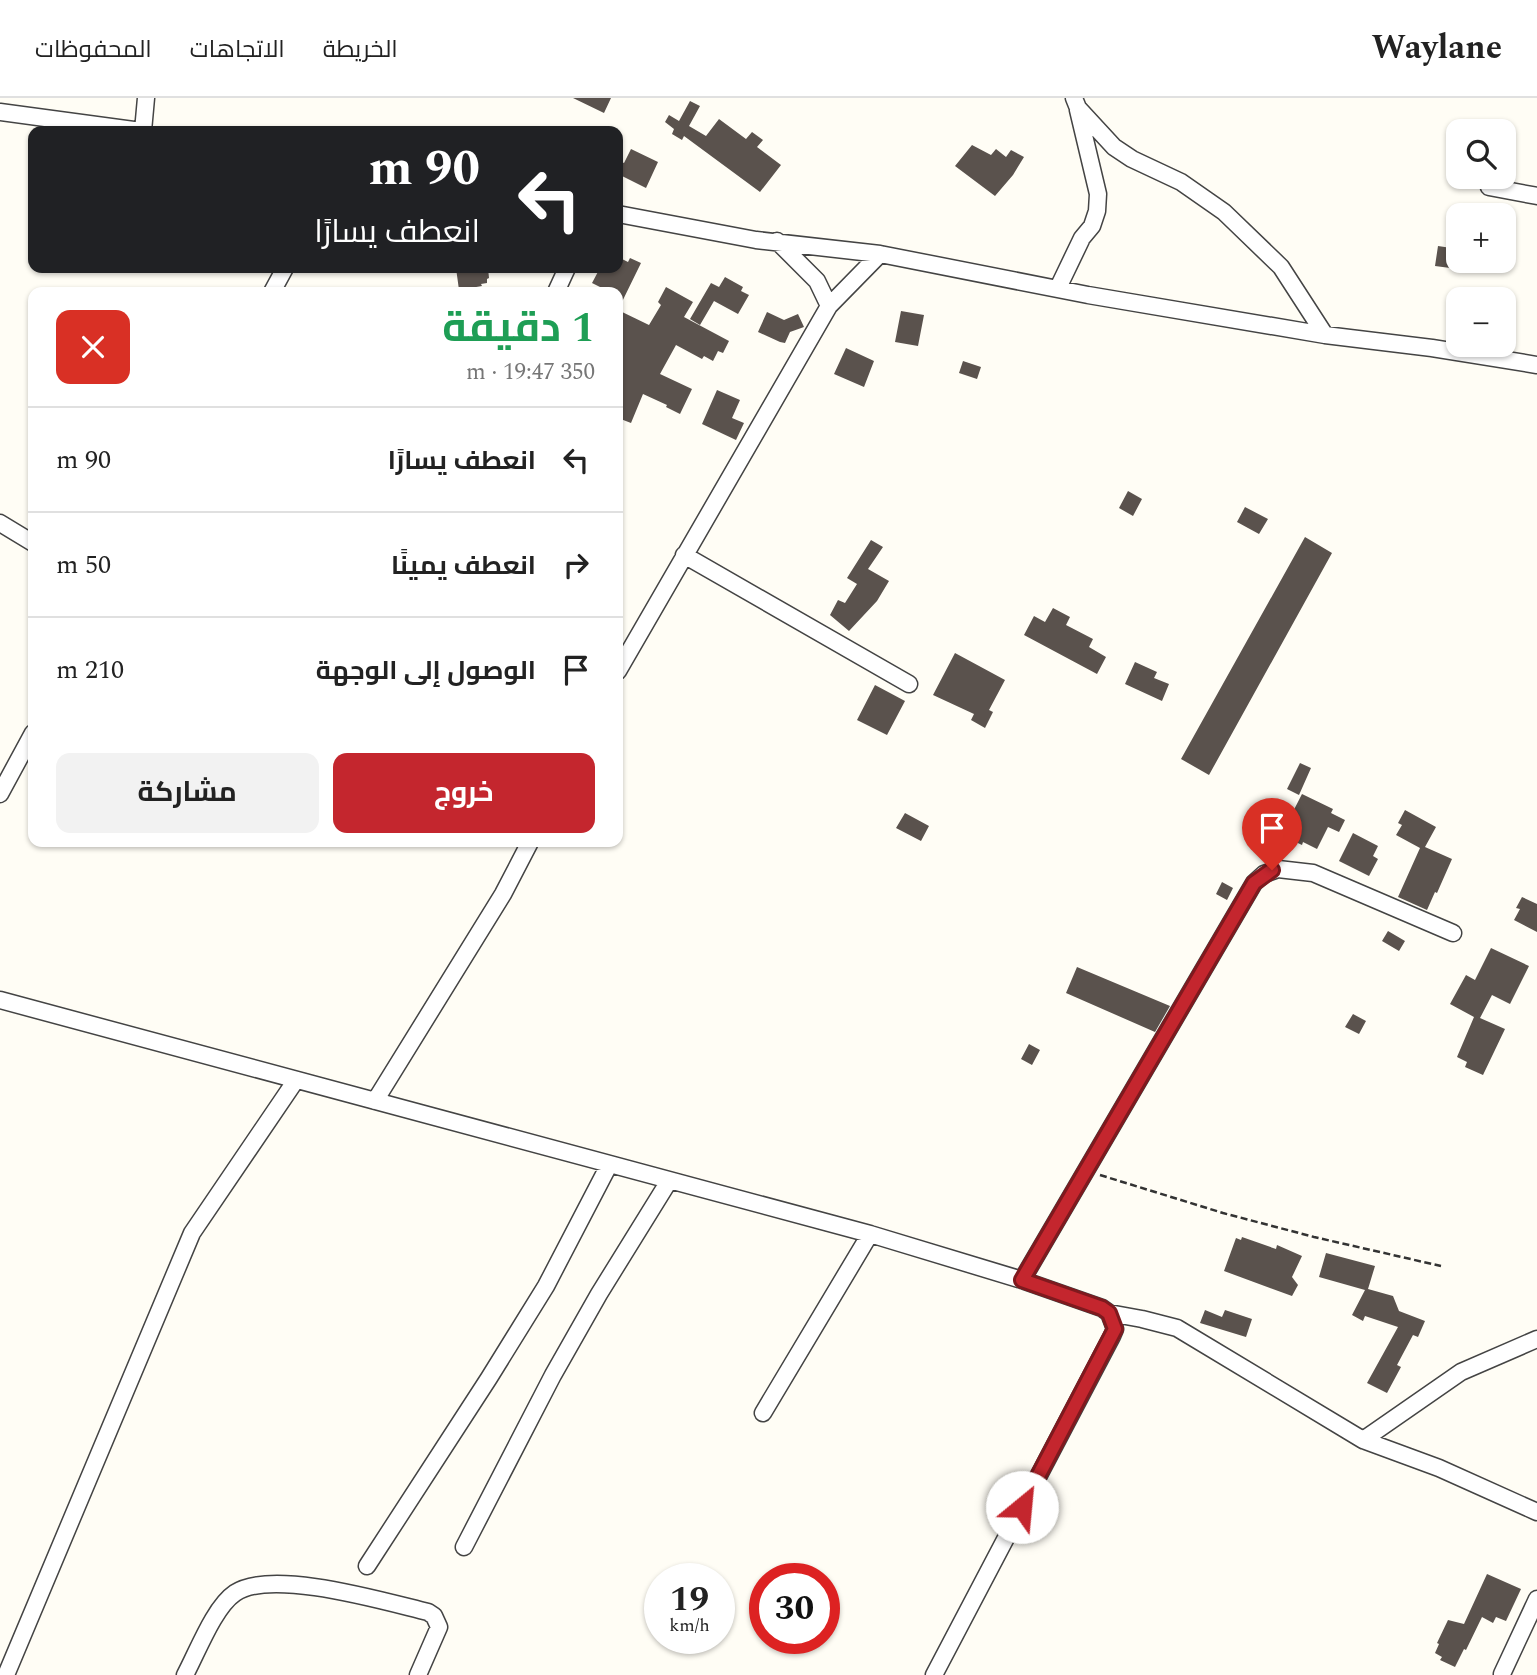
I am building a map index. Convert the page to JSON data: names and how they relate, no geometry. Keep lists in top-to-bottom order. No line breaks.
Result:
{"page":{"header":"Waylane","nav":["الخريطة","الاتجاهات","المحفوظات"],"map_buttons":["+","−"],"turn":["90 m","انعطف يسارًا"],"heading":["1 دقيقة","350 m · 19:47"],"list":[{"name":"انعطف يسارًا","value":"90 m"},{"name":"انعطف يمينًا","value":"50 m"},{"name":"الوصول إلى الوجهة","value":"210 m"}],"buttons":["خروج","مشاركة"],"speed":"19 km/h","limit":"30"}}
